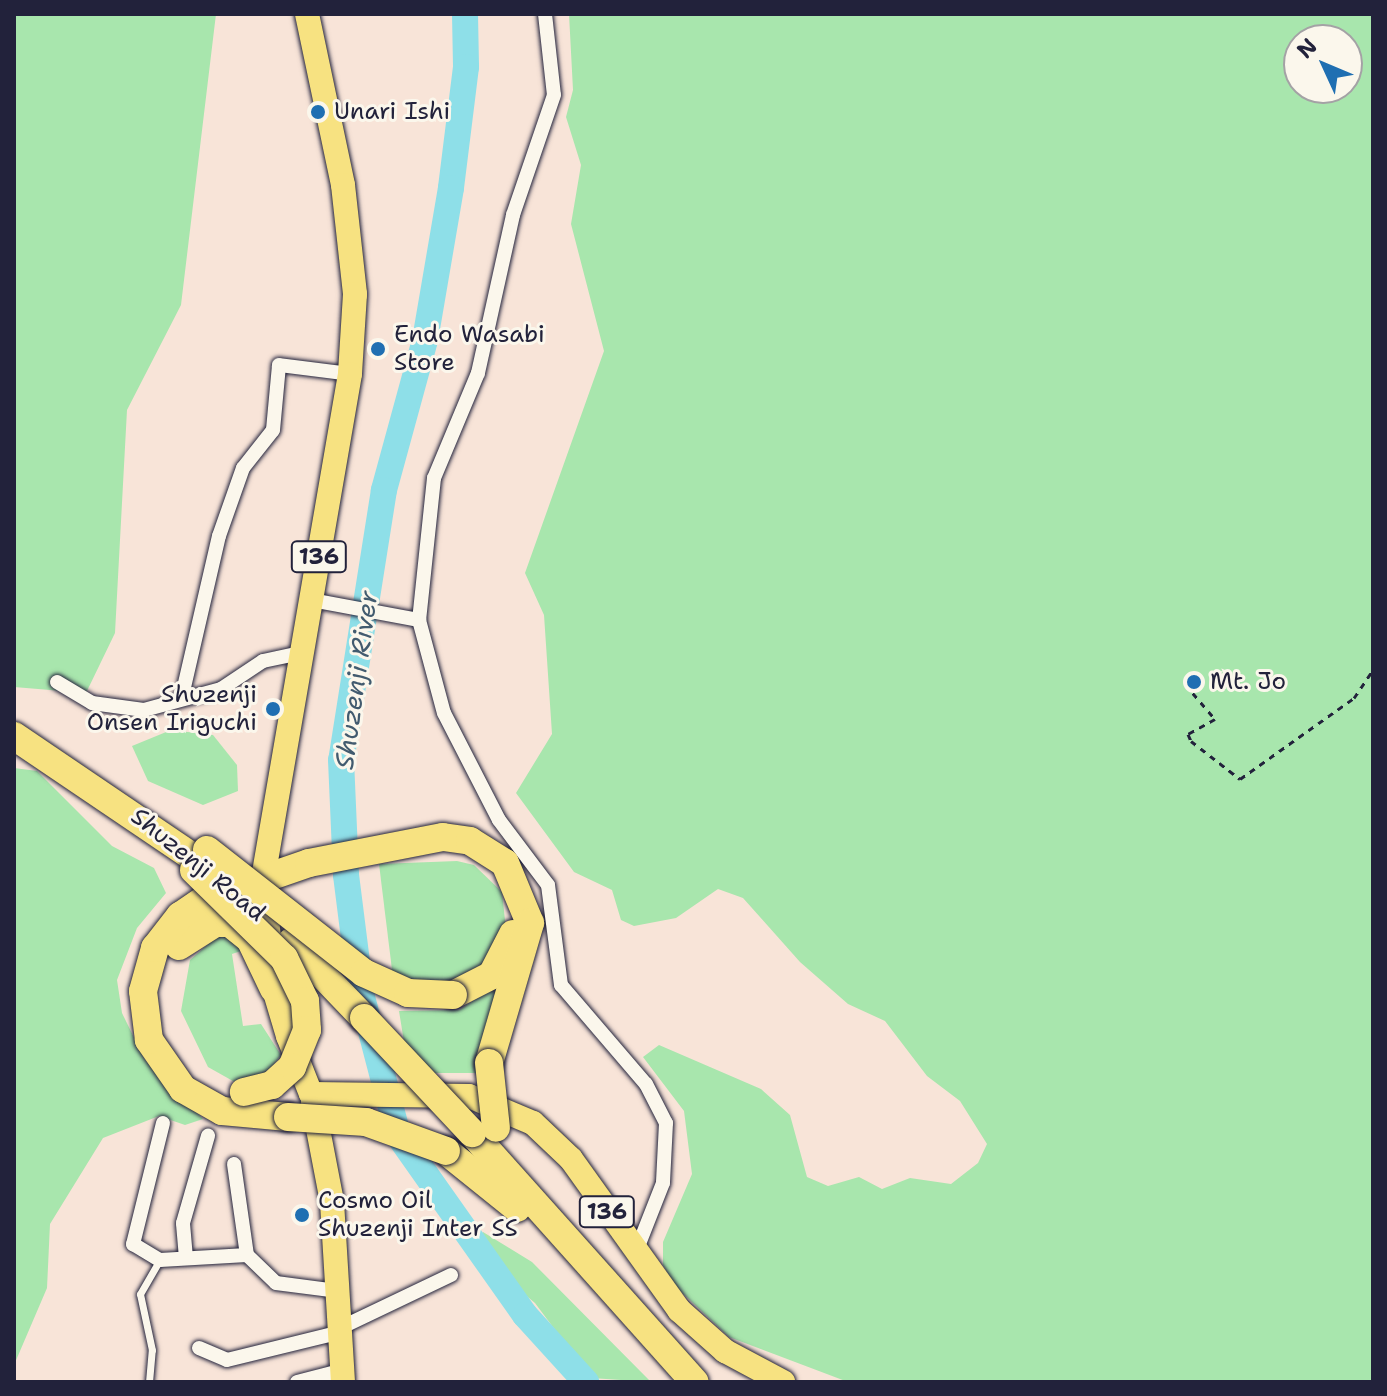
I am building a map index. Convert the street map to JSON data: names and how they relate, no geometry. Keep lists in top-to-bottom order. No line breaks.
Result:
{"streets":{"highway":["136","Shuzenji Road"]},"crossings":[["136","Shuzenji Road"]],"water":["Shuzenji River"],"places":["Unari Ishi","Endo Wasabi Store","Mt. Jo","Shuzenji Onsen Iriguchi","Cosmo Oil Shuzenji Inter SS"],"north":"top left"}
